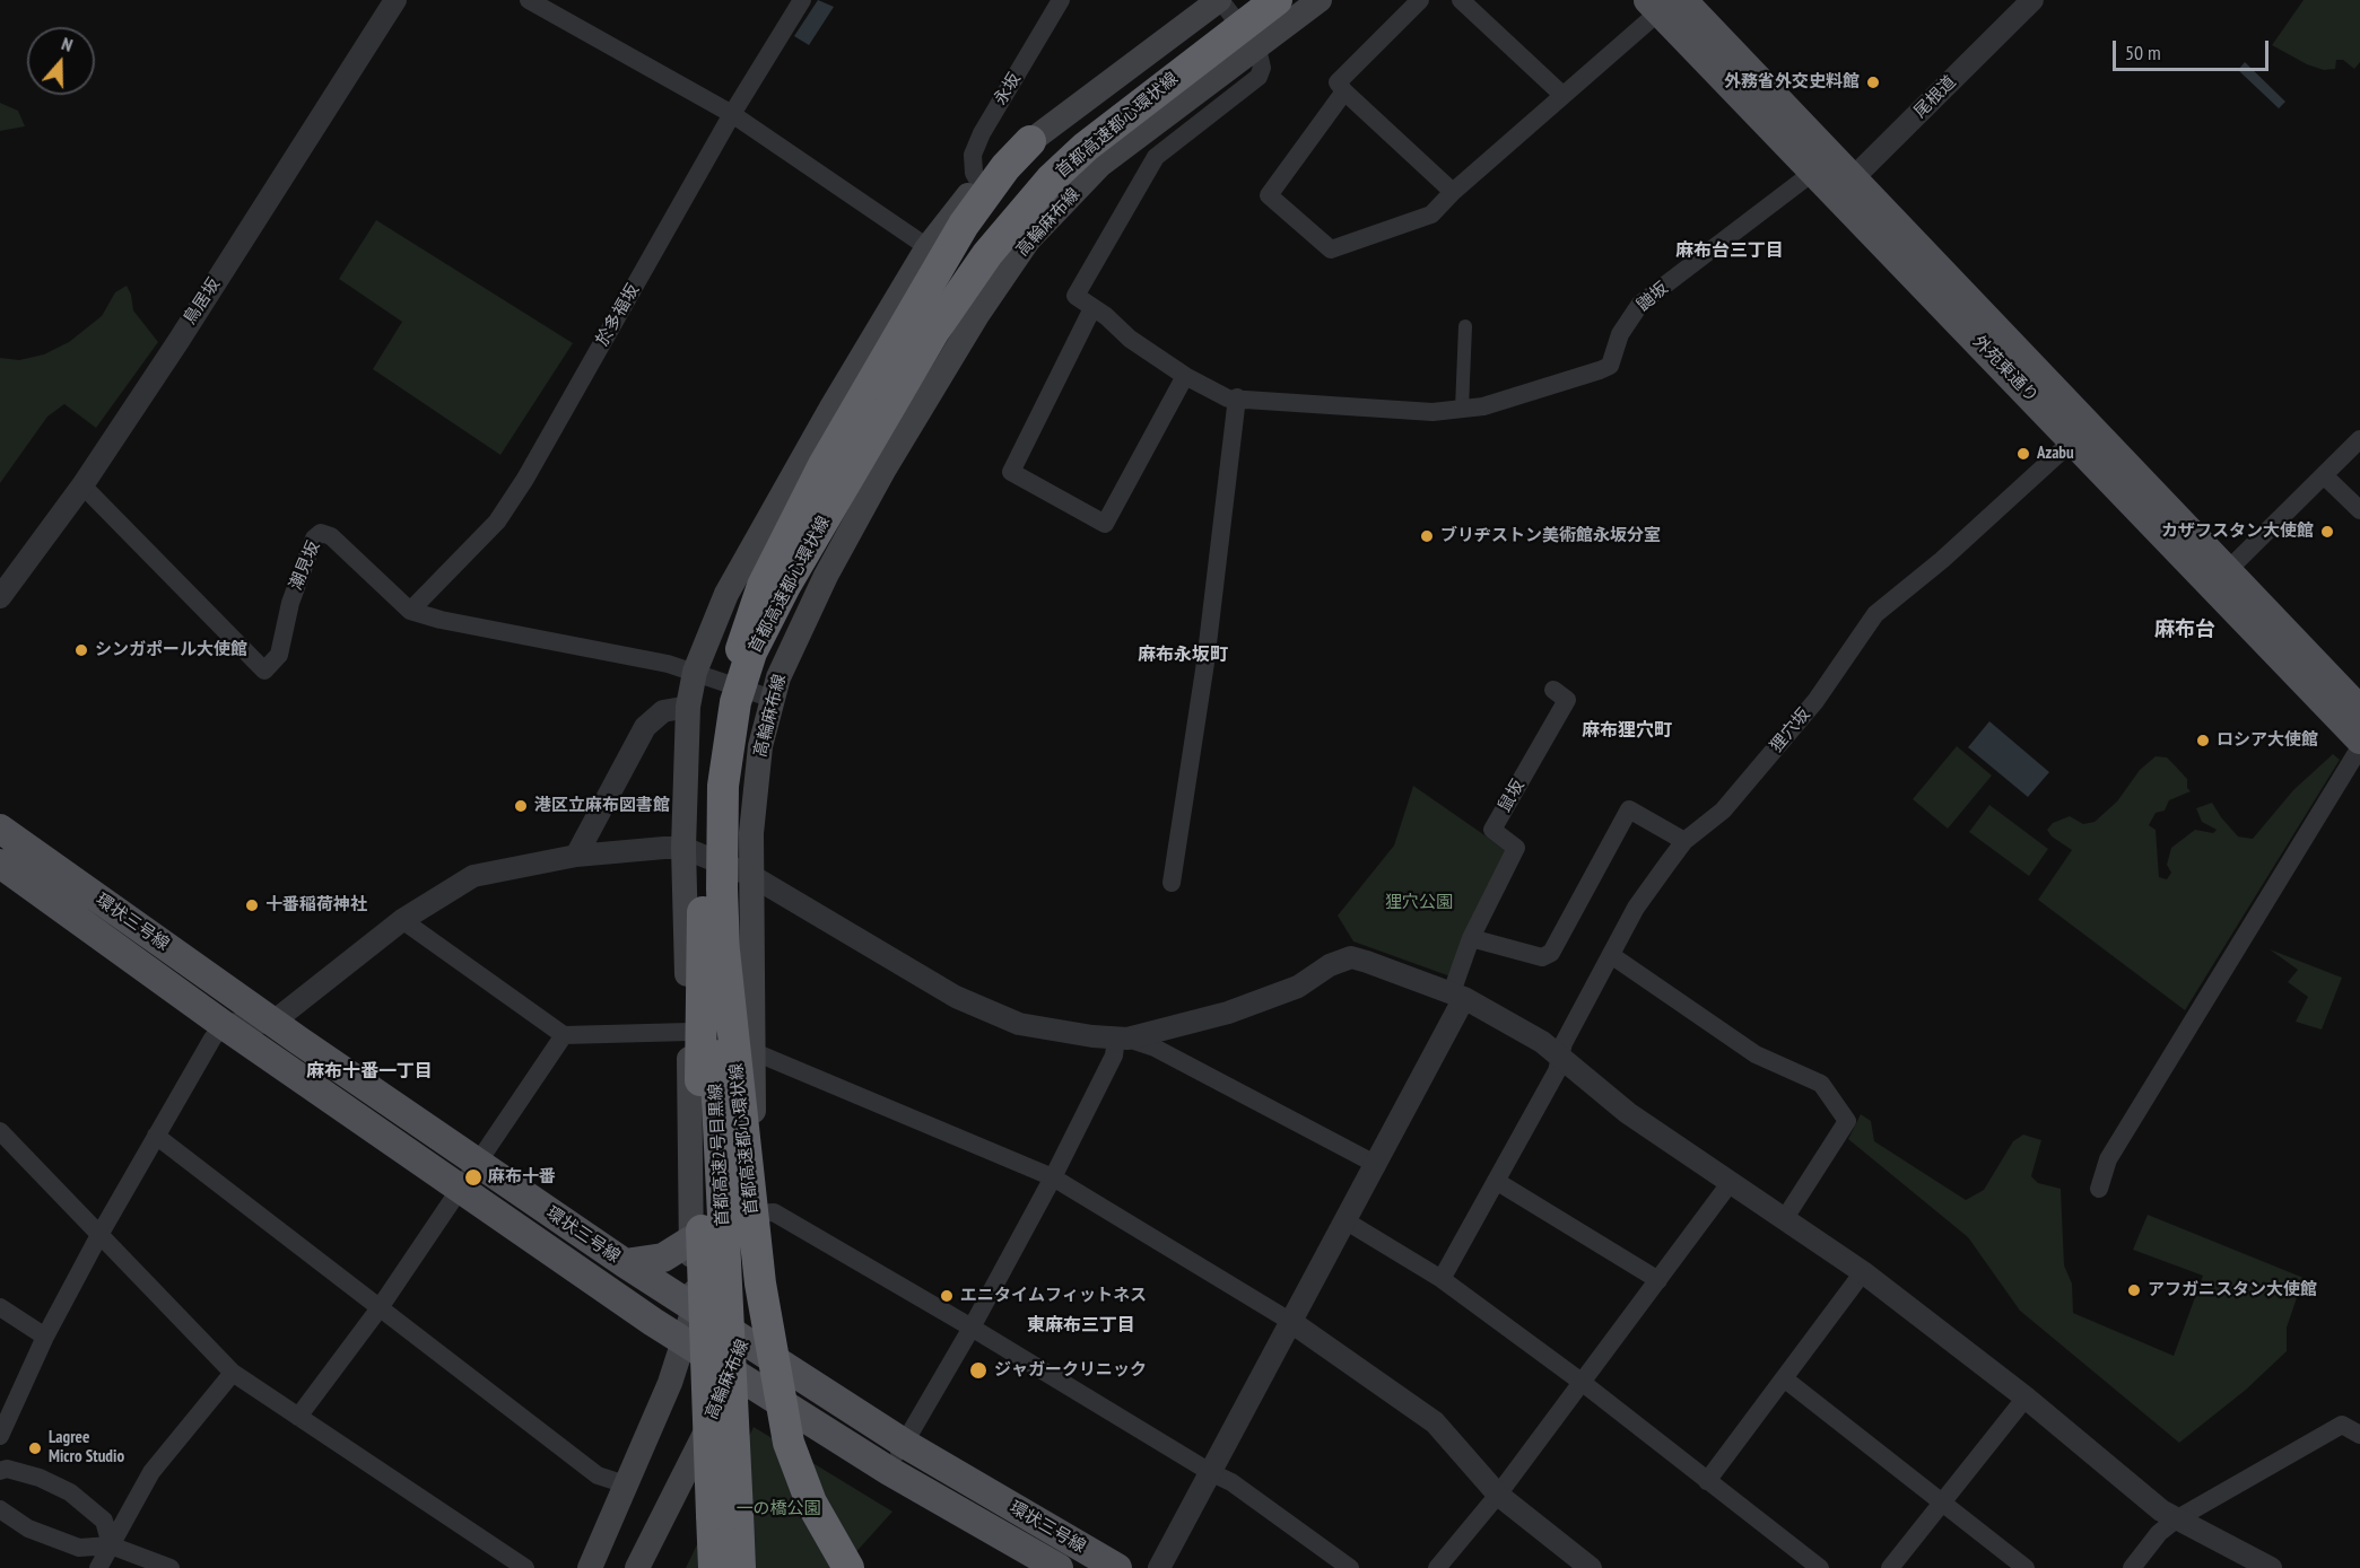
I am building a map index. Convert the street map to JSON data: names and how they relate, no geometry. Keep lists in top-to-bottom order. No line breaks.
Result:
{"streets":{"highway":["首都高速都心環状線","首都高速2号目黒線"],"main road":["高輪麻布線","外苑東通り","環状三号線"],"street":["永坂","尾根道","鼬坂","鳥居坂","於多福坂","潮見坂","狸穴坂","鼠坂"]},"crossings":[["尾根道","外苑東通り"],["首都高速都心環状線","首都高速2号目黒線"],["高輪麻布線","環状三号線"],["鼬坂","外苑東通り"],["鳥居坂","潮見坂"],["於多福坂","潮見坂"],["外苑東通り","狸穴坂"]],"districts":["麻布台三丁目","麻布台","麻布永坂町","麻布狸穴町","麻布十番一丁目","東麻布三丁目"],"parks":["狸穴公園","一の橋公園"],"places":["外務省外交史料館","Azabu","カザフスタン大使館","ブリヂストン美術館永坂分室","シンガポール大使館","ロシア大使館","港区立麻布図書館","十番稲荷神社","麻布十番","アフガニスタン大使館","エニタイムフィットネス","ジャガークリニック","Lagree Micro Studio"],"scale_bar":"50 m","north":"top"}
